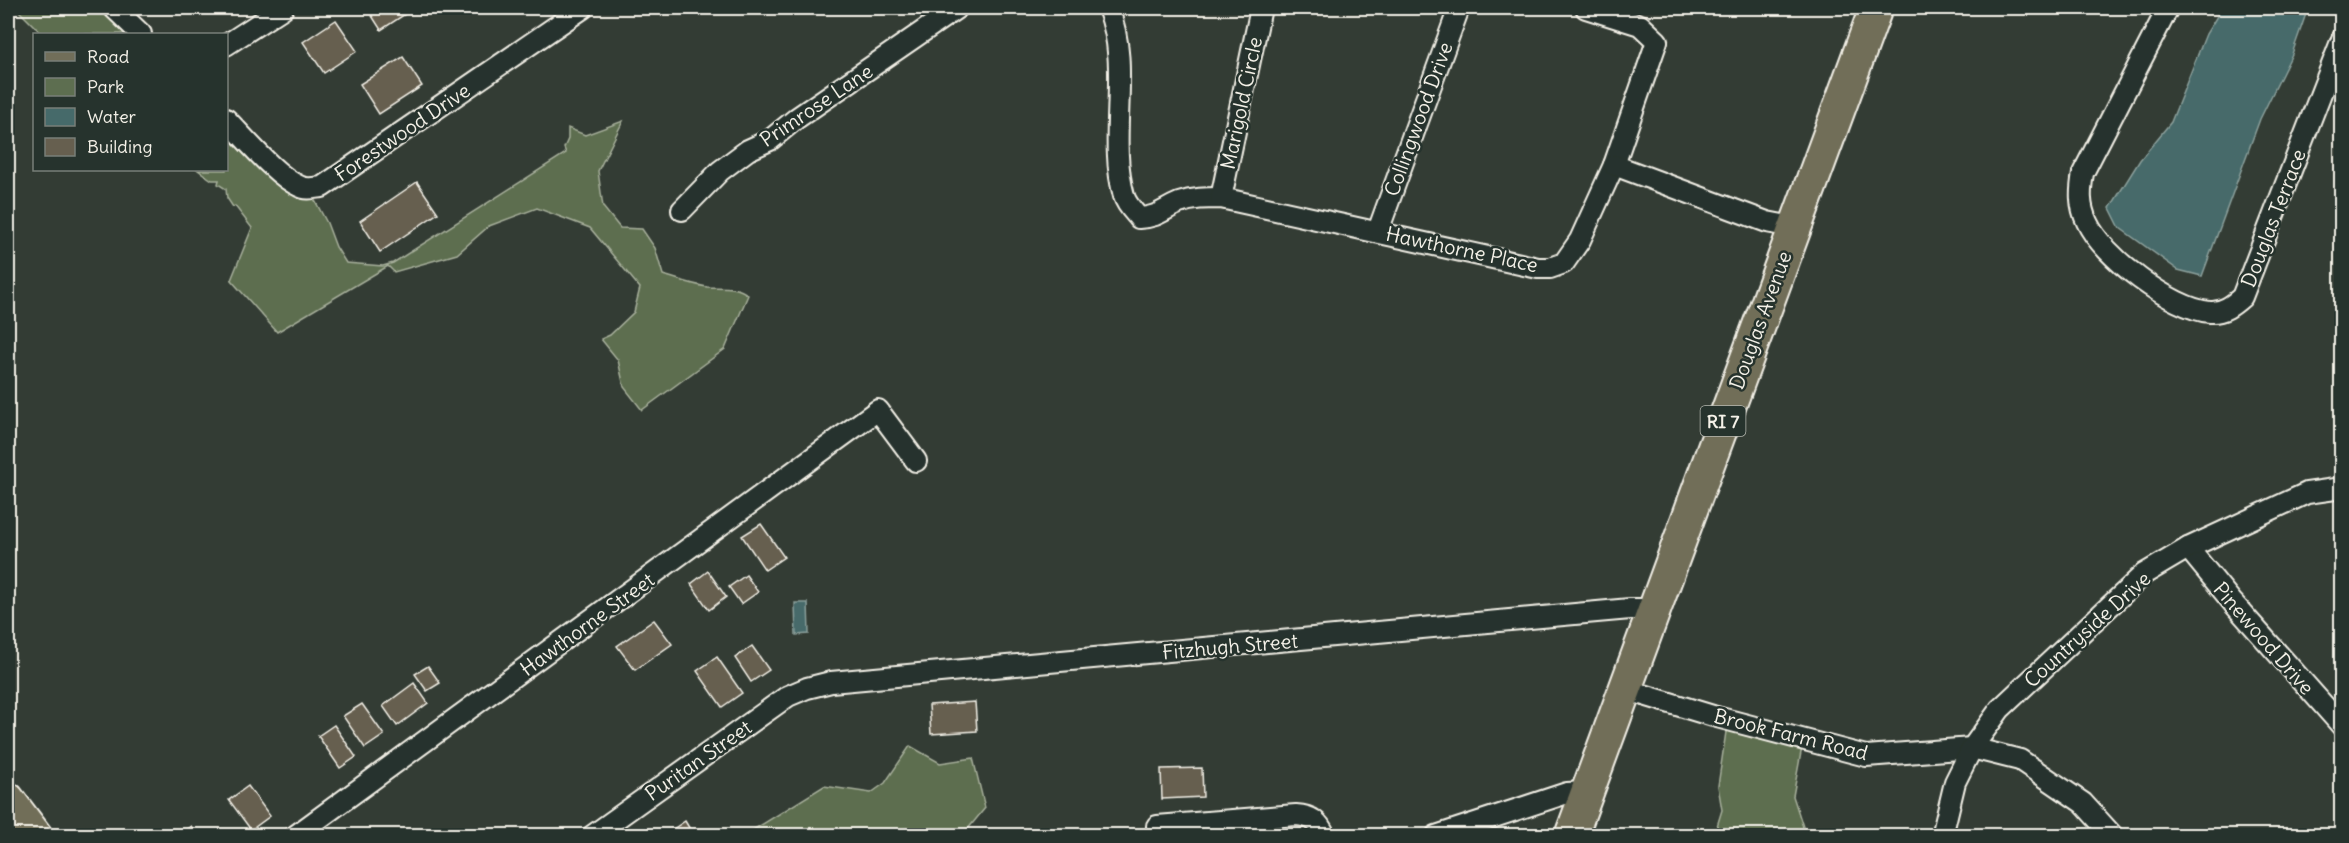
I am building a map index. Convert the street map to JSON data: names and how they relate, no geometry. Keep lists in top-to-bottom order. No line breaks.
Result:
{"streets":{"main road":["Douglas Avenue","RI 7"],"street":["Marigold Circle","Primrose Lane","Collingwood Drive","Forestwood Drive","Douglas Terrace","Hawthorne Place","Hawthorne Street","Countryside Drive","Pinewood Drive","Fitzhugh Street","Brook Farm Road","Puritan Street"]},"crossings":[["Marigold Circle","Hawthorne Place"],["Collingwood Drive","Hawthorne Place"],["Douglas Avenue","Fitzhugh Street"],["Douglas Avenue","Brook Farm Road"],["Countryside Drive","Pinewood Drive"],["Countryside Drive","Brook Farm Road"],["Fitzhugh Street","Puritan Street"]],"legend":["Road","Park","Water","Building"]}
